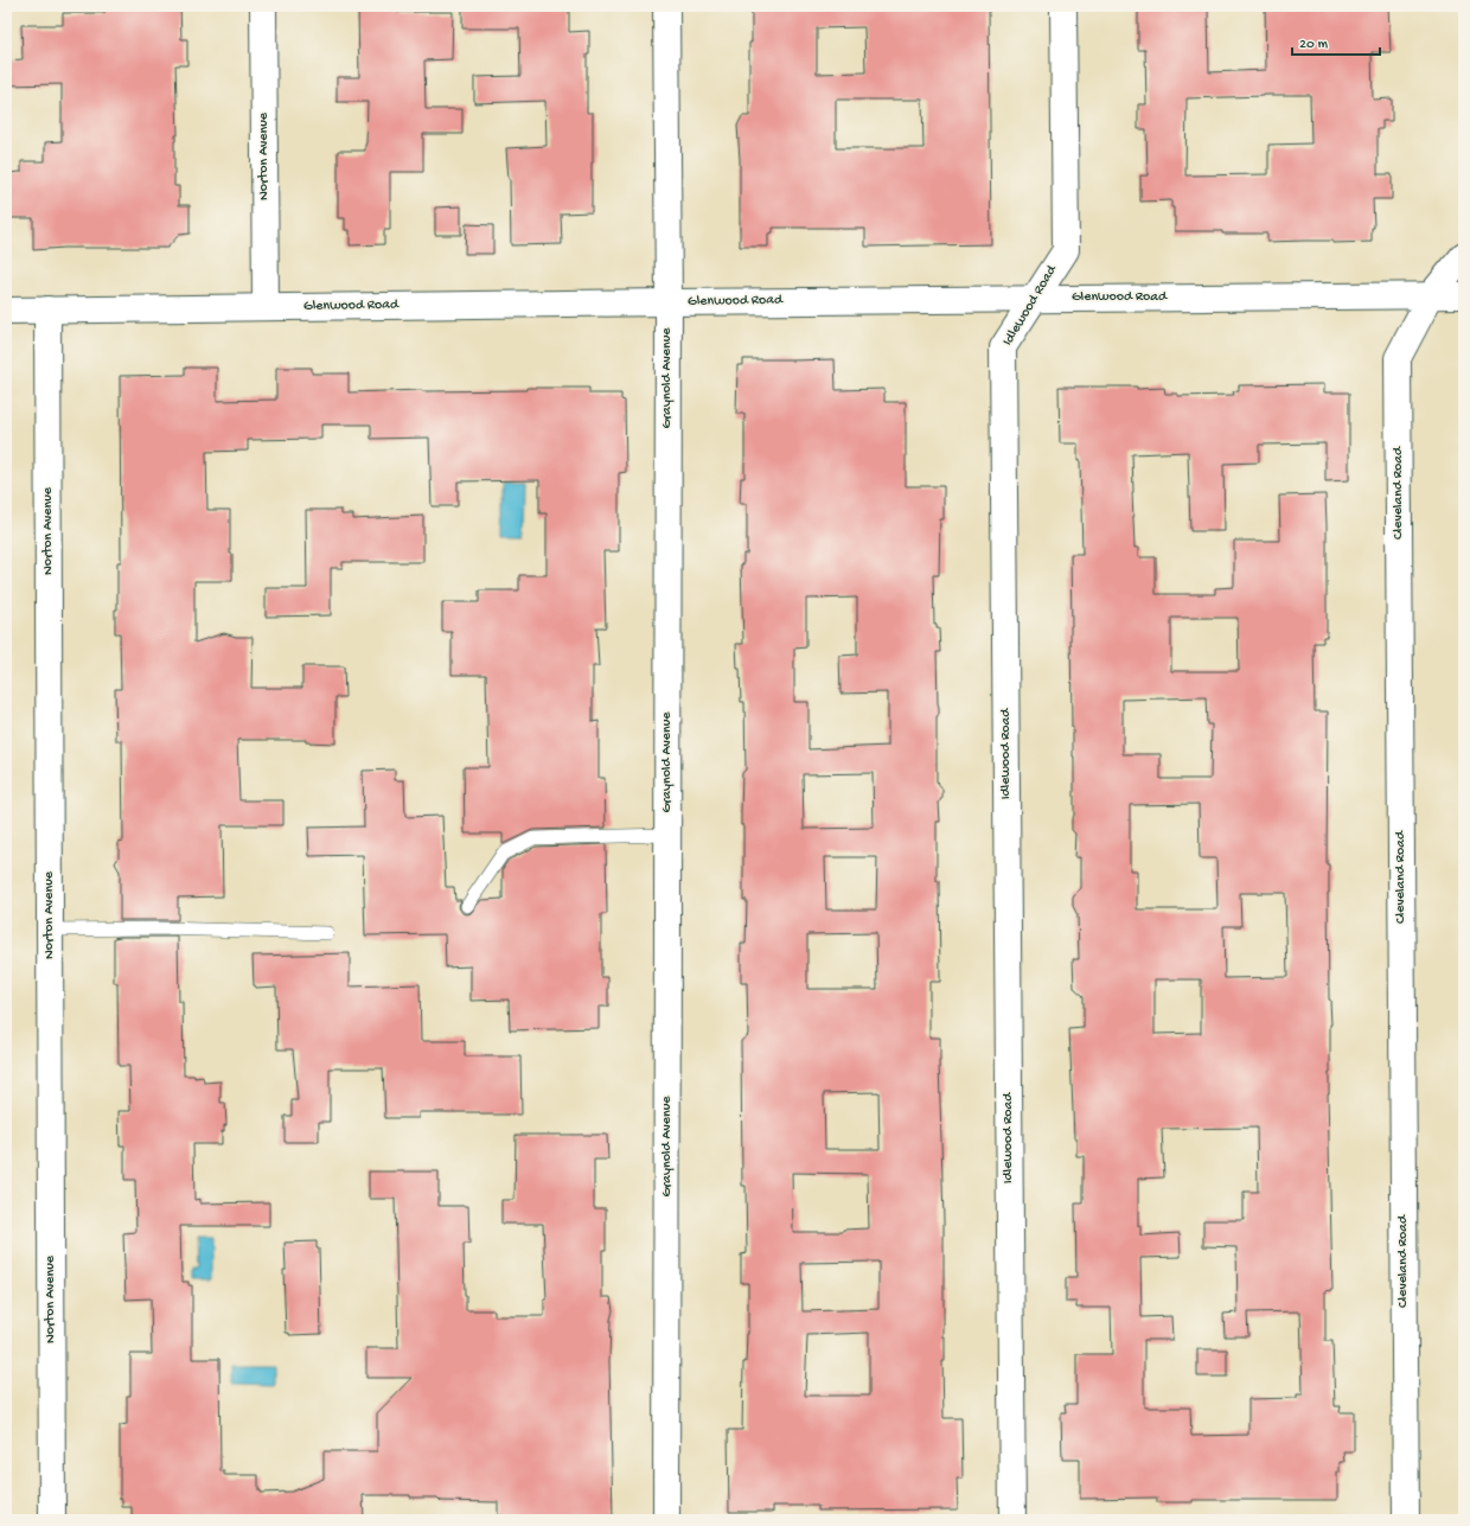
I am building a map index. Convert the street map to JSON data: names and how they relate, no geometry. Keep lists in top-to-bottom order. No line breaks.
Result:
{"streets":{"street":["Norton Avenue","Glenwood Road","Idlewood Road","Graynold Avenue","Cleveland Road"]},"crossings":[["Norton Avenue","Glenwood Road"],["Glenwood Road","Idlewood Road"],["Glenwood Road","Graynold Avenue"],["Glenwood Road","Cleveland Road"]],"scale_bar":"20 m"}
